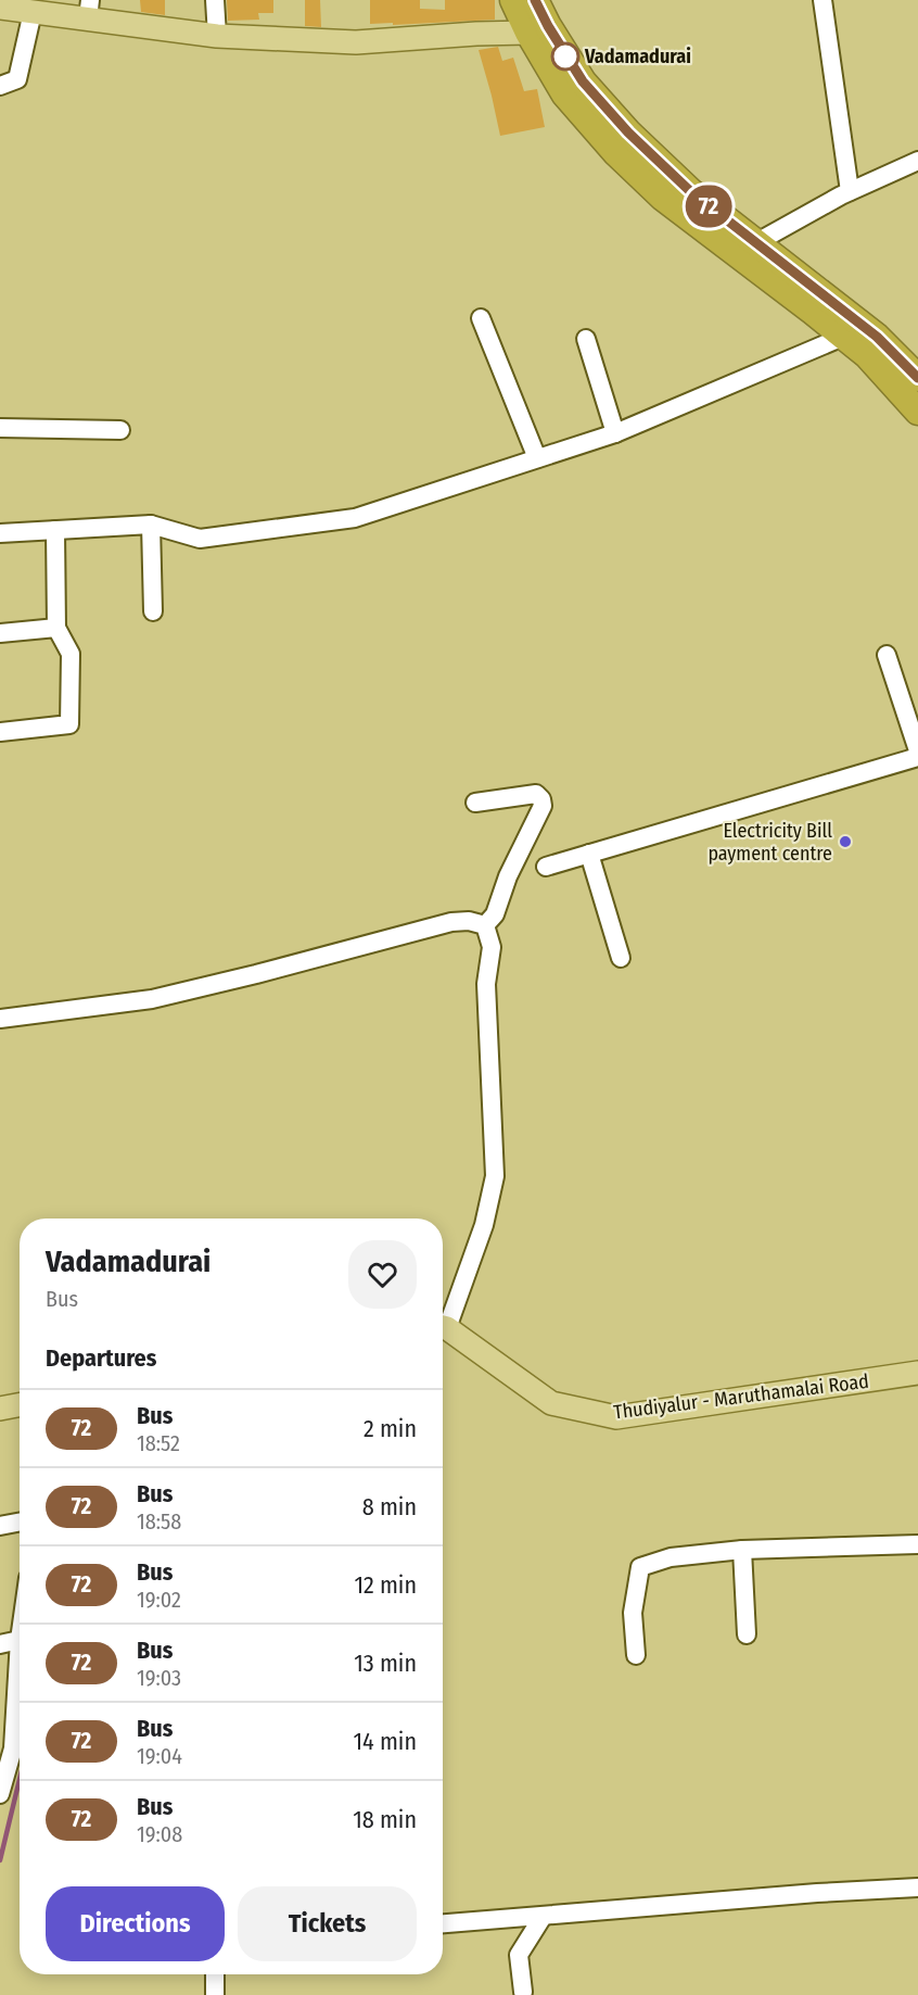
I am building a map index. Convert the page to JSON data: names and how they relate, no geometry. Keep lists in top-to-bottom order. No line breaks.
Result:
{"streets":{"main road":["Thudiyalur - Maruthamalai Road"]},"places":["Vadamadurai","Electricity Bill payment centre"],"lines":["bus line 72"],"page":{"on_map":"72","heading":[["Vadamadurai","Bus"],"Departures"],"list":[{"mark":"72","name":"Bus","note":"18:52","value":"2 min"},{"mark":"72","name":"Bus","note":"18:58","value":"8 min"},{"mark":"72","name":"Bus","note":"19:02","value":"12 min"},{"mark":"72","name":"Bus","note":"19:03","value":"13 min"},{"mark":"72","name":"Bus","note":"19:04","value":"14 min"},{"mark":"72","name":"Bus","note":"19:08","value":"18 min"}],"buttons":["Directions","Tickets"]}}
